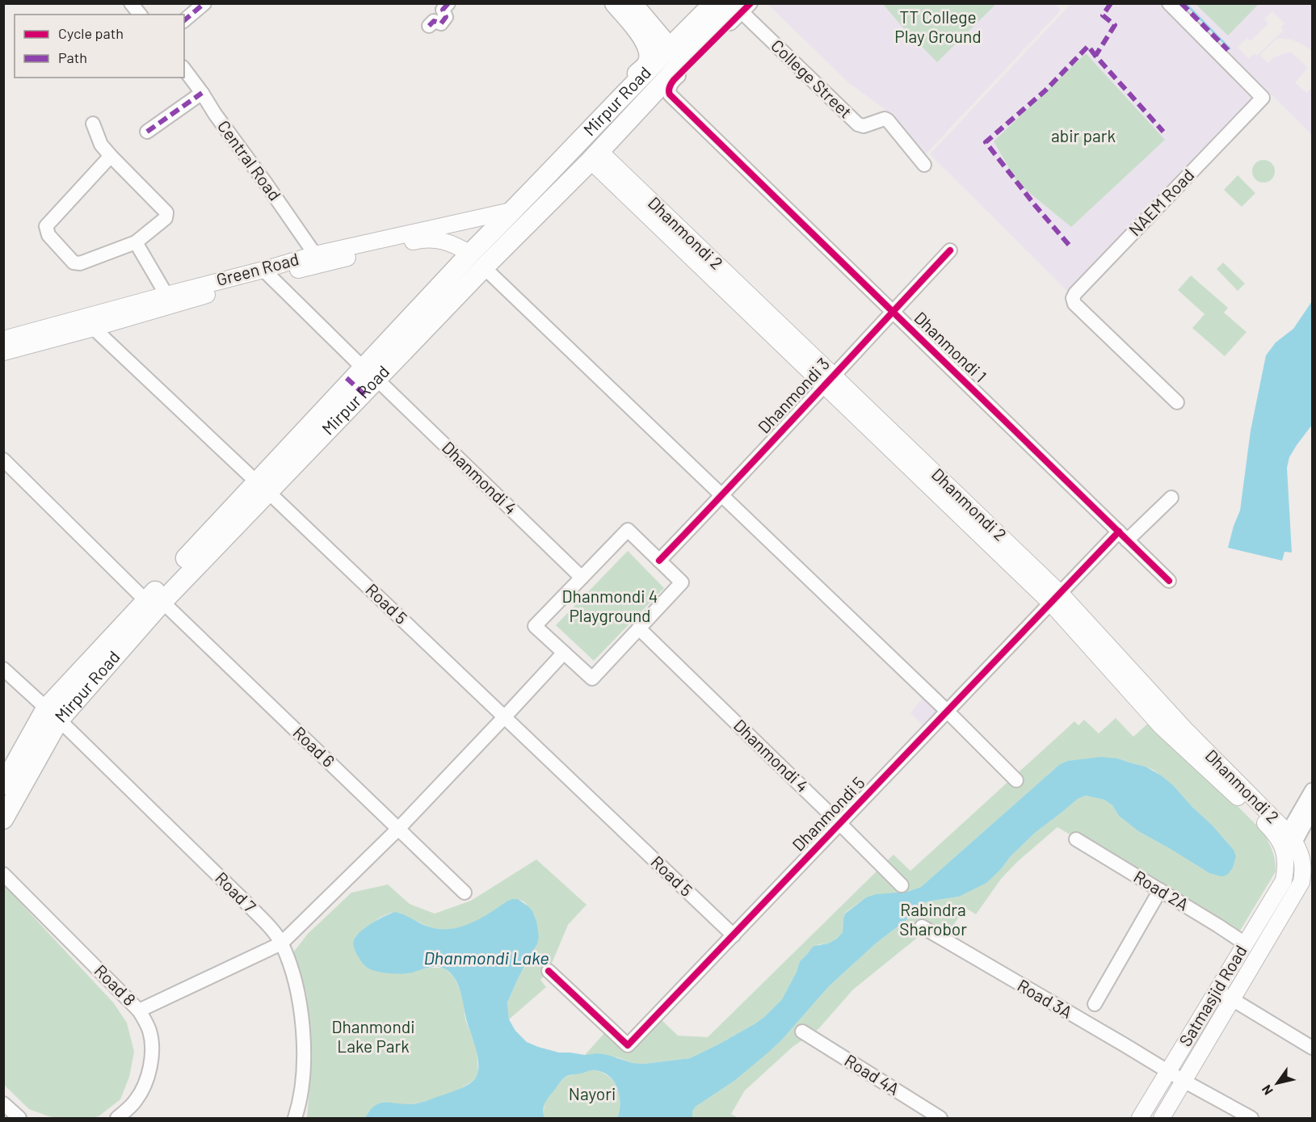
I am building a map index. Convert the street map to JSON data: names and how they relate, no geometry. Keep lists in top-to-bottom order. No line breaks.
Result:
{"streets":{"highway":["Mirpur Road"],"main road":["Dhanmondi 2","Green Road","Satmasjid Road"],"street":["College Street","Central Road","NAEM Road","Dhanmondi 1","Dhanmondi 3","Dhanmondi 4","Road 5","Road 6","Dhanmondi 5","Road 2A","Road 7","Road 8","Road 3A","Road 4A"]},"crossings":[["College Street","Mirpur Road"],["College Street","Dhanmondi 1"],["Mirpur Road","Dhanmondi 2"],["Mirpur Road","Green Road"],["Mirpur Road","Dhanmondi 1"],["Mirpur Road","Dhanmondi 4"],["Mirpur Road","Road 5"],["Mirpur Road","Road 6"],["Mirpur Road","Road 7"],["Central Road","Green Road"],["Dhanmondi 2","Dhanmondi 3"],["Dhanmondi 2","Dhanmondi 5"],["Dhanmondi 2","Satmasjid Road"],["Green Road","Dhanmondi 4"],["Green Road","Road 5"],["Dhanmondi 1","Dhanmondi 3"],["Dhanmondi 4","Dhanmondi 5"],["Road 5","Dhanmondi 5"],["Road 2A","Satmasjid Road"],["Satmasjid Road","Road 3A"]],"water":["Dhanmondi Lake"],"parks":["TT College Play Ground","abir park","Dhanmondi 4 Playground","Rabindra Sharobor","Dhanmondi Lake Park","Nayori"],"legend":["Cycle path","Path"],"north":"bottom left"}
